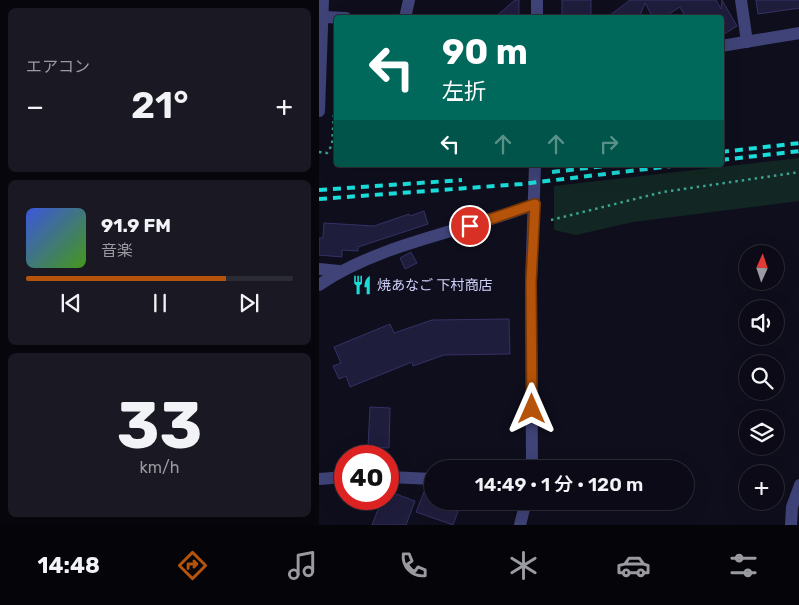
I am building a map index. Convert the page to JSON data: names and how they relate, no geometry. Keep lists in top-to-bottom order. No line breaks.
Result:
{"places":{"restaurant":["焼あなご 下村商店"]},"north":"top","page":{"tile":["エアコン",["33","km/h"]],"turn":["90 m","左折"],"heat":["−","21°","+"],"song":["91.9 FM","音楽"],"map_buttons":"+","limit":"40","trip":"14:49 · 1 分 · 120 m","tabs":"14:48"}}
